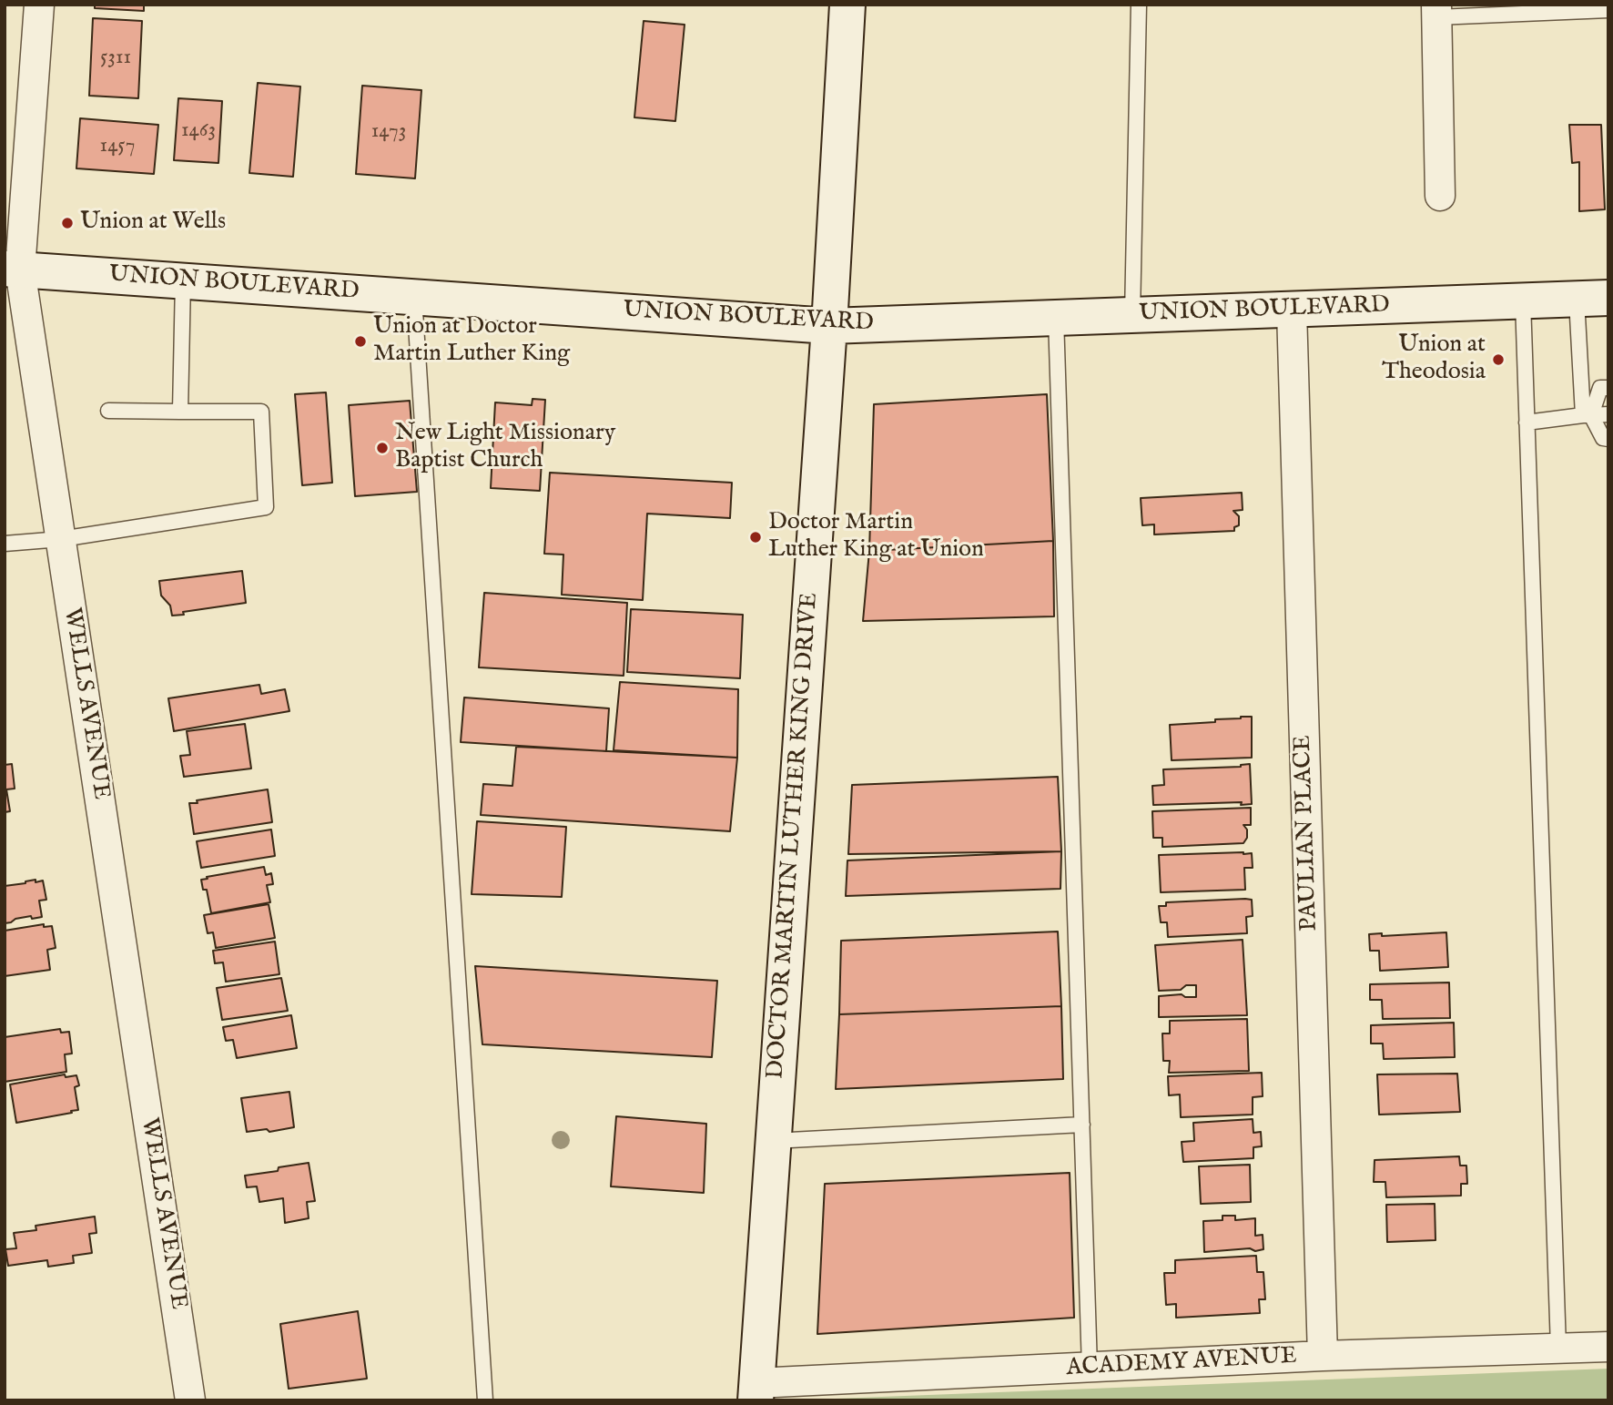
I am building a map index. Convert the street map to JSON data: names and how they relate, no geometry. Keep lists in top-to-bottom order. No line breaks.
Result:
{"streets":{"main road":["UNION BOULEVARD","DOCTOR MARTIN LUTHER KING DRIVE"],"street":["WELLS AVENUE","PAULIAN PLACE","ACADEMY AVENUE"]},"crossings":[["UNION BOULEVARD","WELLS AVENUE"],["UNION BOULEVARD","PAULIAN PLACE"],["UNION BOULEVARD","DOCTOR MARTIN LUTHER KING DRIVE"],["PAULIAN PLACE","ACADEMY AVENUE"],["DOCTOR MARTIN LUTHER KING DRIVE","ACADEMY AVENUE"]],"places":["Union at Wells","Union at Doctor Martin Luther King","Union at Theodosia","New Light Missionary Baptist Church","Doctor Martin Luther King at Union"],"house_numbers":["5311","1463","1473","1457"]}
